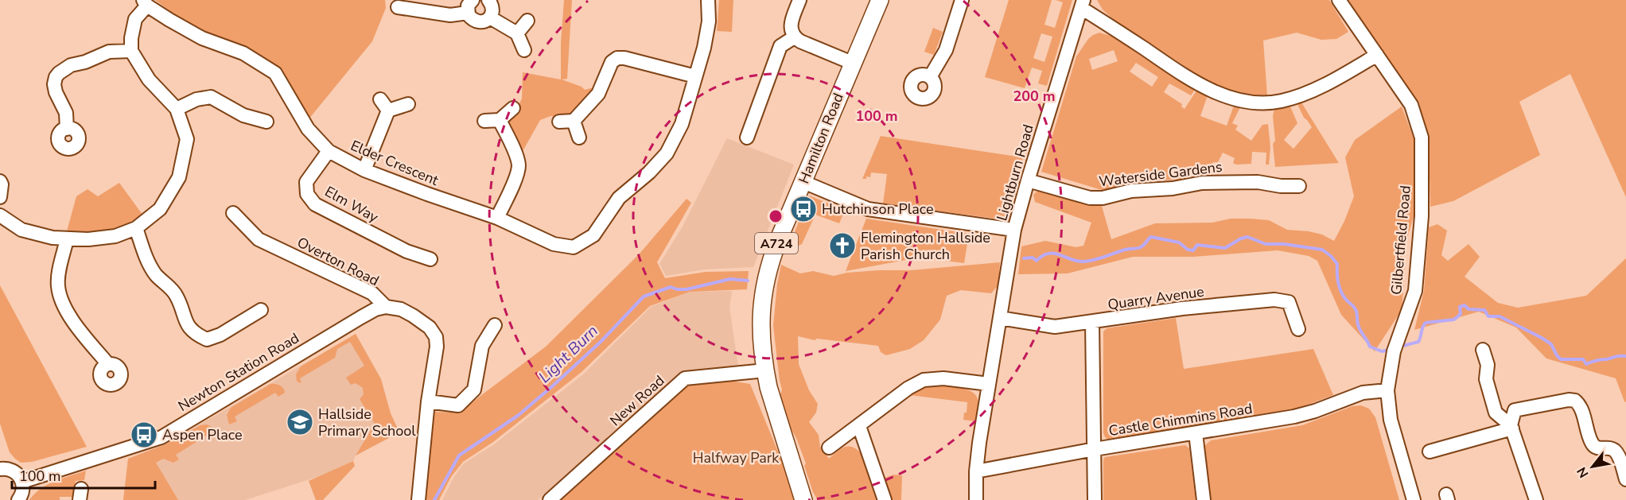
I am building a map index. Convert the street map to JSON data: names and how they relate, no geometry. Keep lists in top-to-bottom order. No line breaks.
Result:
{"streets":{"main road":["Hamilton Road","A724"],"street":["Elder Crescent","Lightburn Road","Waterside Gardens","Elm Way","Gilbertfield Road","Overton Road","Quarry Avenue","Newton Station Road","New Road","Castle Chimmins Road"]},"crossings":[["Hamilton Road","New Road"],["Elder Crescent","Elm Way"],["Lightburn Road","Waterside Gardens"],["Lightburn Road","Quarry Avenue"],["Lightburn Road","Castle Chimmins Road"],["Gilbertfield Road","Castle Chimmins Road"],["Overton Road","Newton Station Road"]],"water":["Light Burn"],"parks":["Halfway Park"],"places":{"bus stop":["Hutchinson Place","Aspen Place"],"church":["Flemington Hallside Parish Church"],"school or university":["Hallside Primary School"]},"scale_bar":"100 m","north":"bottom left","rings":["200 m","100 m"]}
